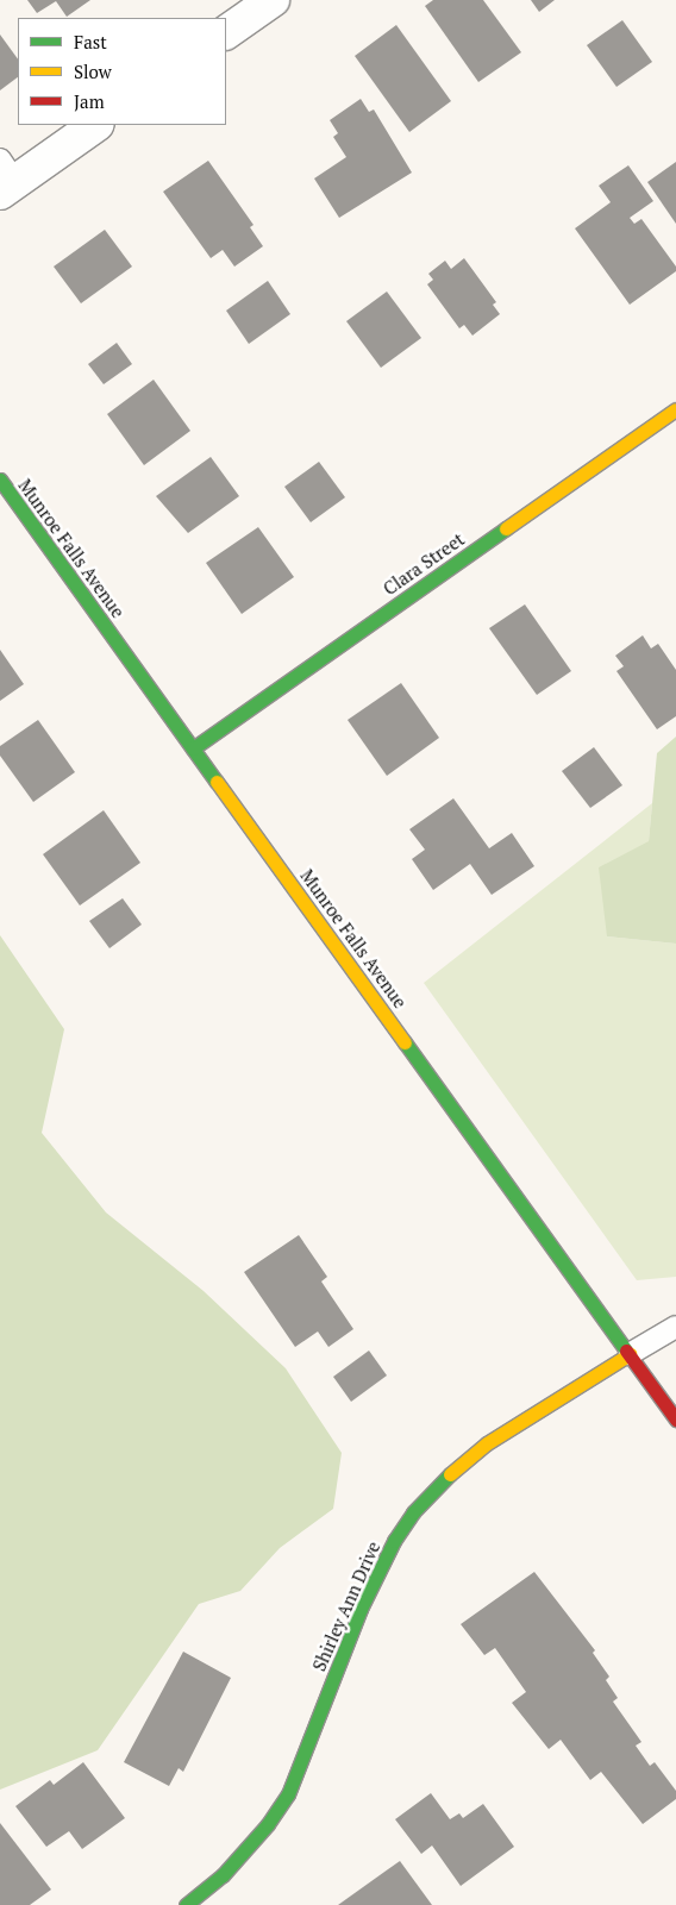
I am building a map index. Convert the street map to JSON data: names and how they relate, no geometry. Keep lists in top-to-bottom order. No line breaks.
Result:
{"streets":{"street":["Munroe Falls Avenue","Clara Street","Shirley Ann Drive"]},"crossings":[["Munroe Falls Avenue","Clara Street"],["Munroe Falls Avenue","Shirley Ann Drive"]],"legend":["Fast","Slow","Jam"]}
